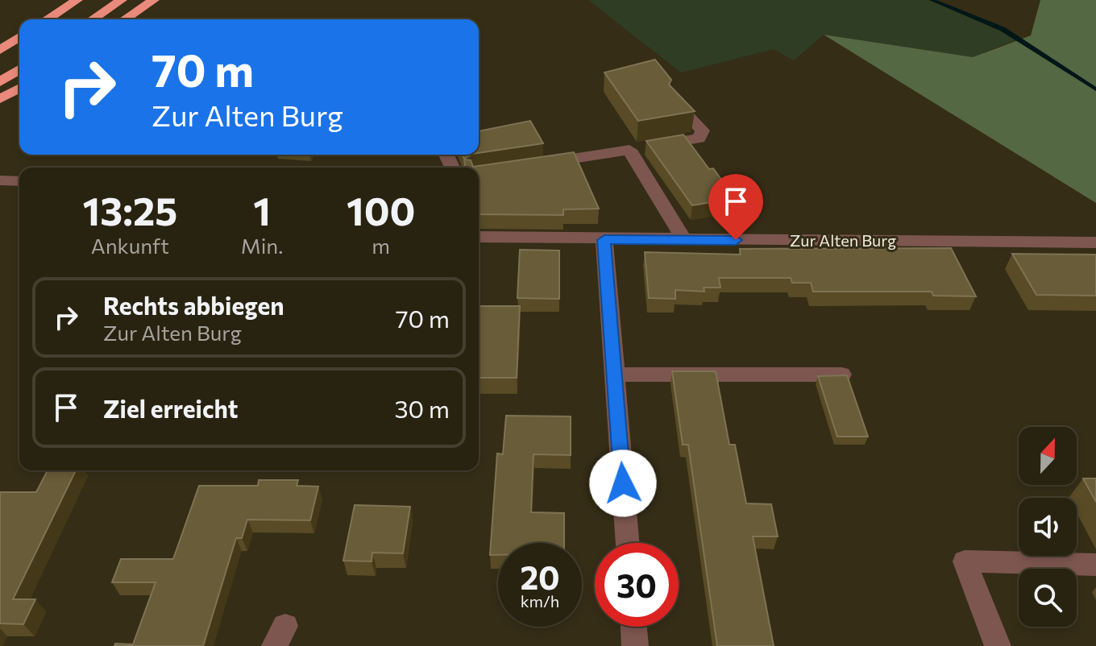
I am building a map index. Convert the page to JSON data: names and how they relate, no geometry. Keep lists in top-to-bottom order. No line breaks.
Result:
{"streets":{"street":["Zur Alten Burg"]},"north":"top","page":{"turn":["70 m","Zur Alten Burg"],"eta":["13:25","Ankunft","1","Min.","100","m"],"list":[{"name":"Rechts abbiegen","note":"Zur Alten Burg","value":"70 m"},{"name":"Ziel erreicht","value":"30 m"}],"speed":"20 km/h","limit":"30"}}
